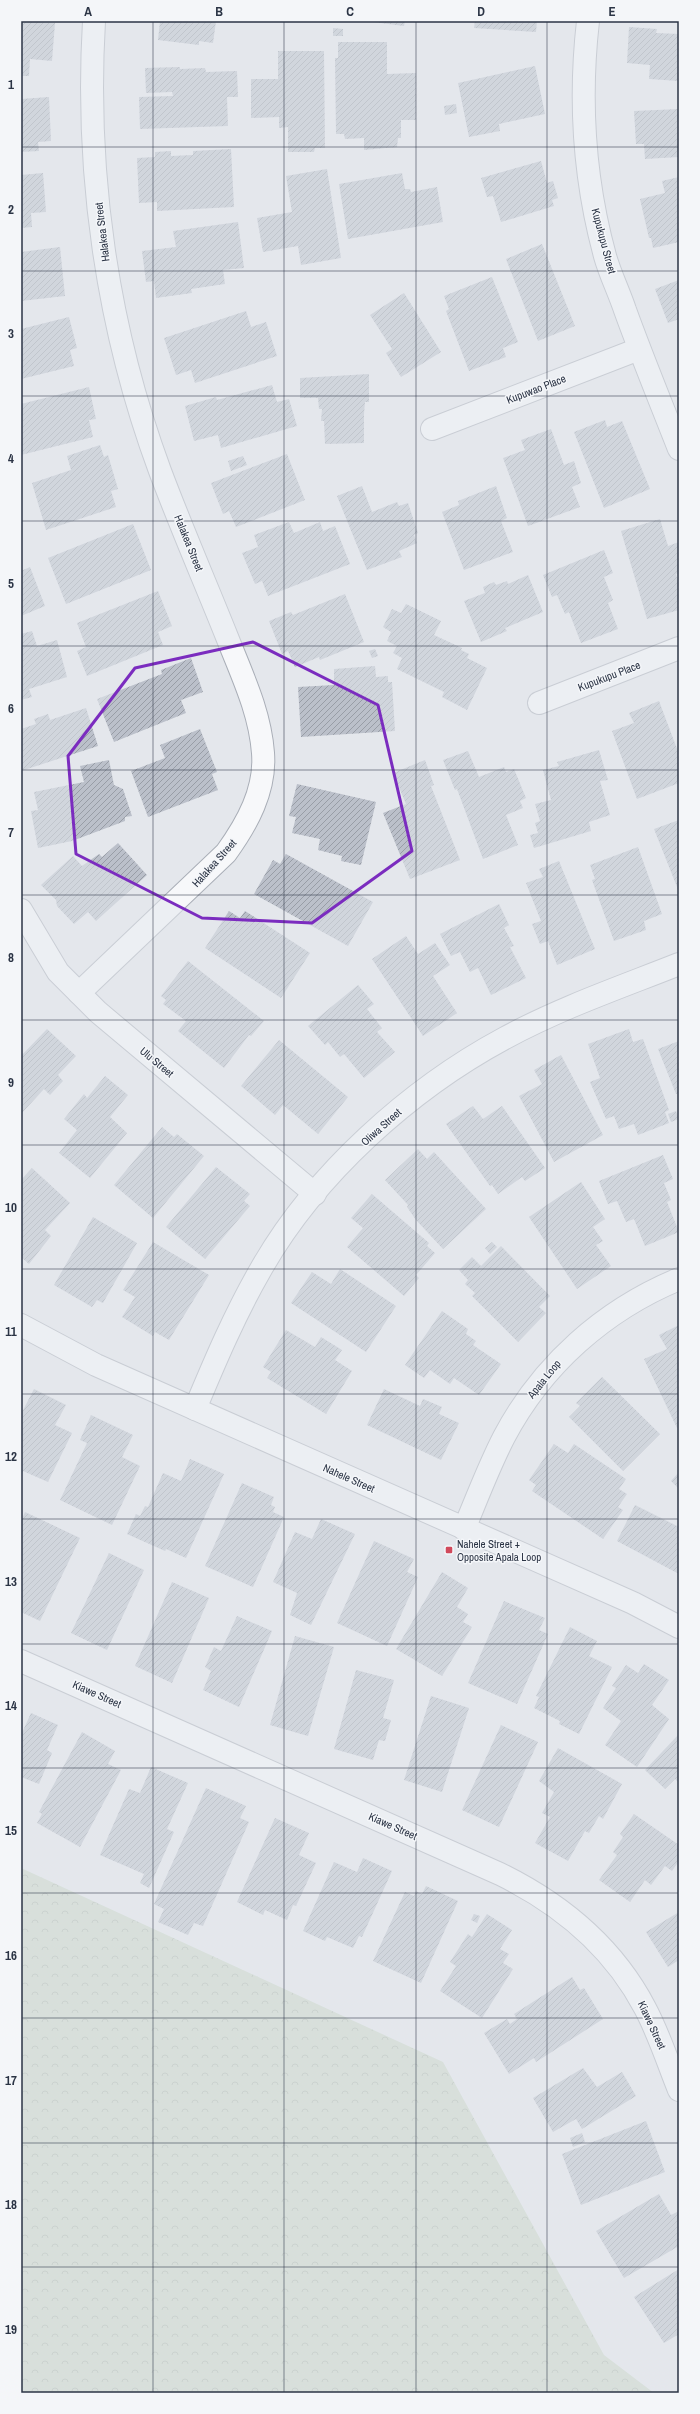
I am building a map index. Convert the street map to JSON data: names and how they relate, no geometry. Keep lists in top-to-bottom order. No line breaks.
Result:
{"streets":{"street":["Halakea Street","Kupukupu Street","Kupuwao Place","Kupukupu Place","Ulu Street","Oliwa Street","Apala Loop","Nahele Street","Kiawe Street"]},"crossings":[["Halakea Street","Ulu Street"],["Kupukupu Street","Kupuwao Place"],["Ulu Street","Oliwa Street"],["Oliwa Street","Nahele Street"],["Apala Loop","Nahele Street"]],"places":{"transit":["Nahele Street + Opposite Apala Loop"]},"grid":{"columns":["A","B","C","D","E"],"rows":["1","2","3","4","5","6","7","8","9","10","11","12","13","14","15","16","17","18","19"]}}
